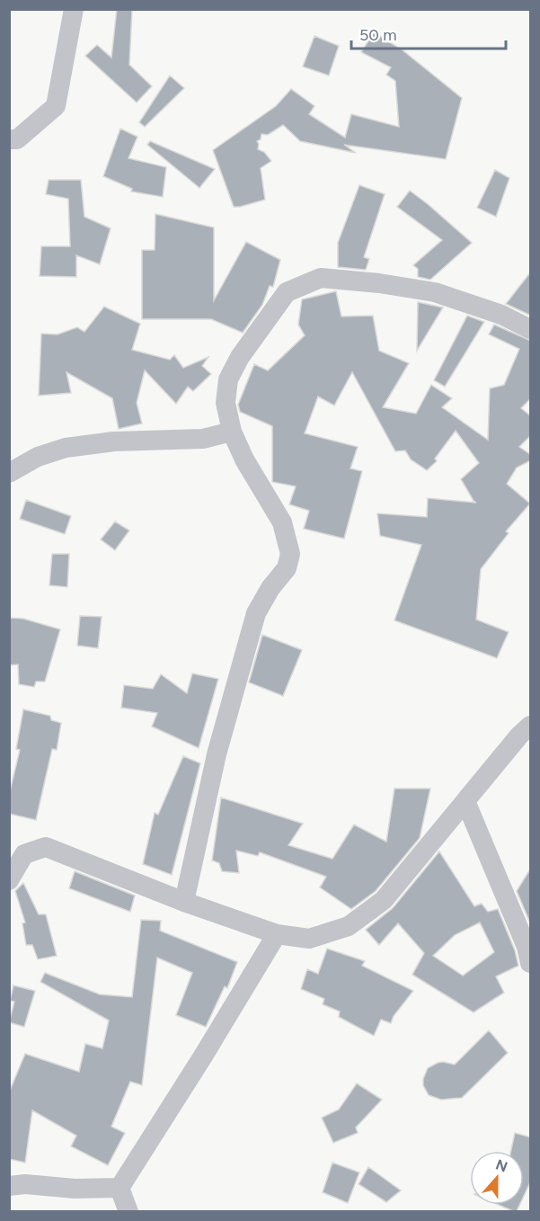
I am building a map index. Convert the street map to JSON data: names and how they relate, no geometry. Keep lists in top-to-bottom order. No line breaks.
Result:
{"scale_bar":"50 m","north":"top"}
